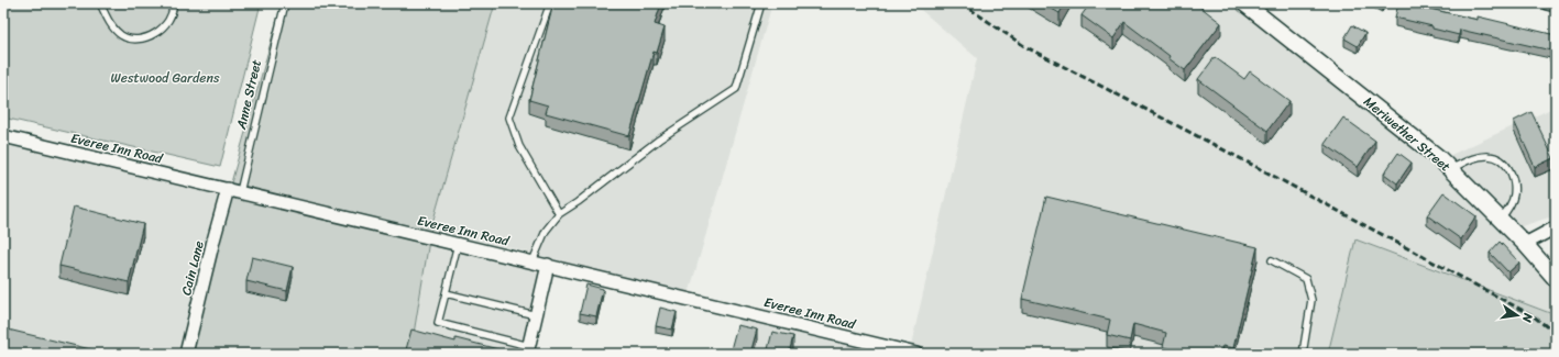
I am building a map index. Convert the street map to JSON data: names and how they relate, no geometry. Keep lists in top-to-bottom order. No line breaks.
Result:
{"streets":{"street":["Meriwether Street","Everee Inn Road","Cain Lane"],"lane":["Anne Street"]},"crossings":[["Anne Street","Everee Inn Road"],["Everee Inn Road","Cain Lane"]],"parks":["Westwood Gardens"],"north":"right"}
